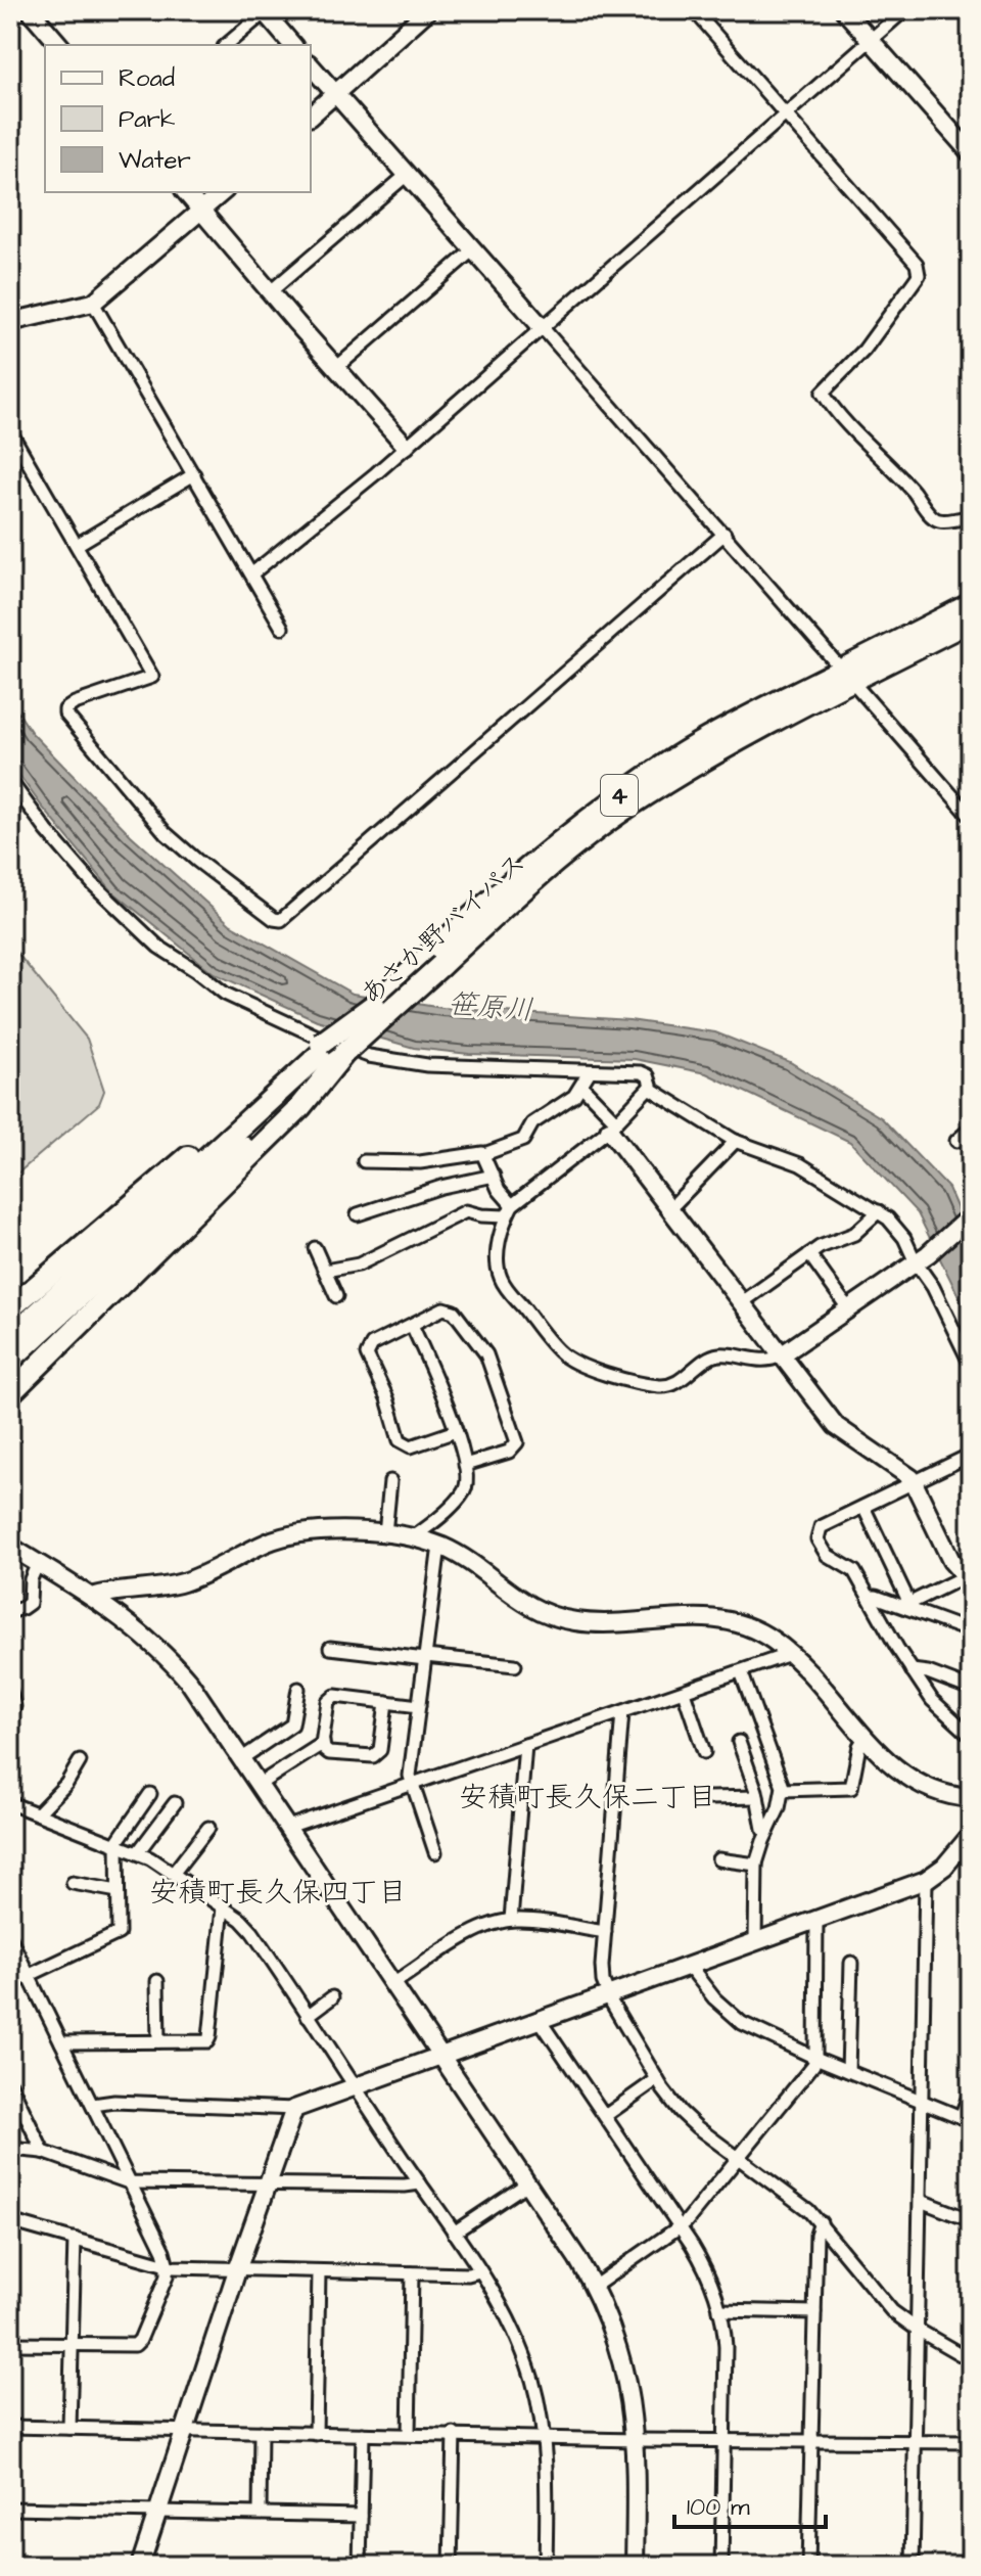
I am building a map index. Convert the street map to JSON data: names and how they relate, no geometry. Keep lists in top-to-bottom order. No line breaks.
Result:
{"streets":{"highway":["4","あさか野バイパス"]},"districts":["安積町長久保二丁目","安積町長久保四丁目"],"water":["笹原川"],"legend":["Road","Park","Water"],"scale_bar":"100 m"}
